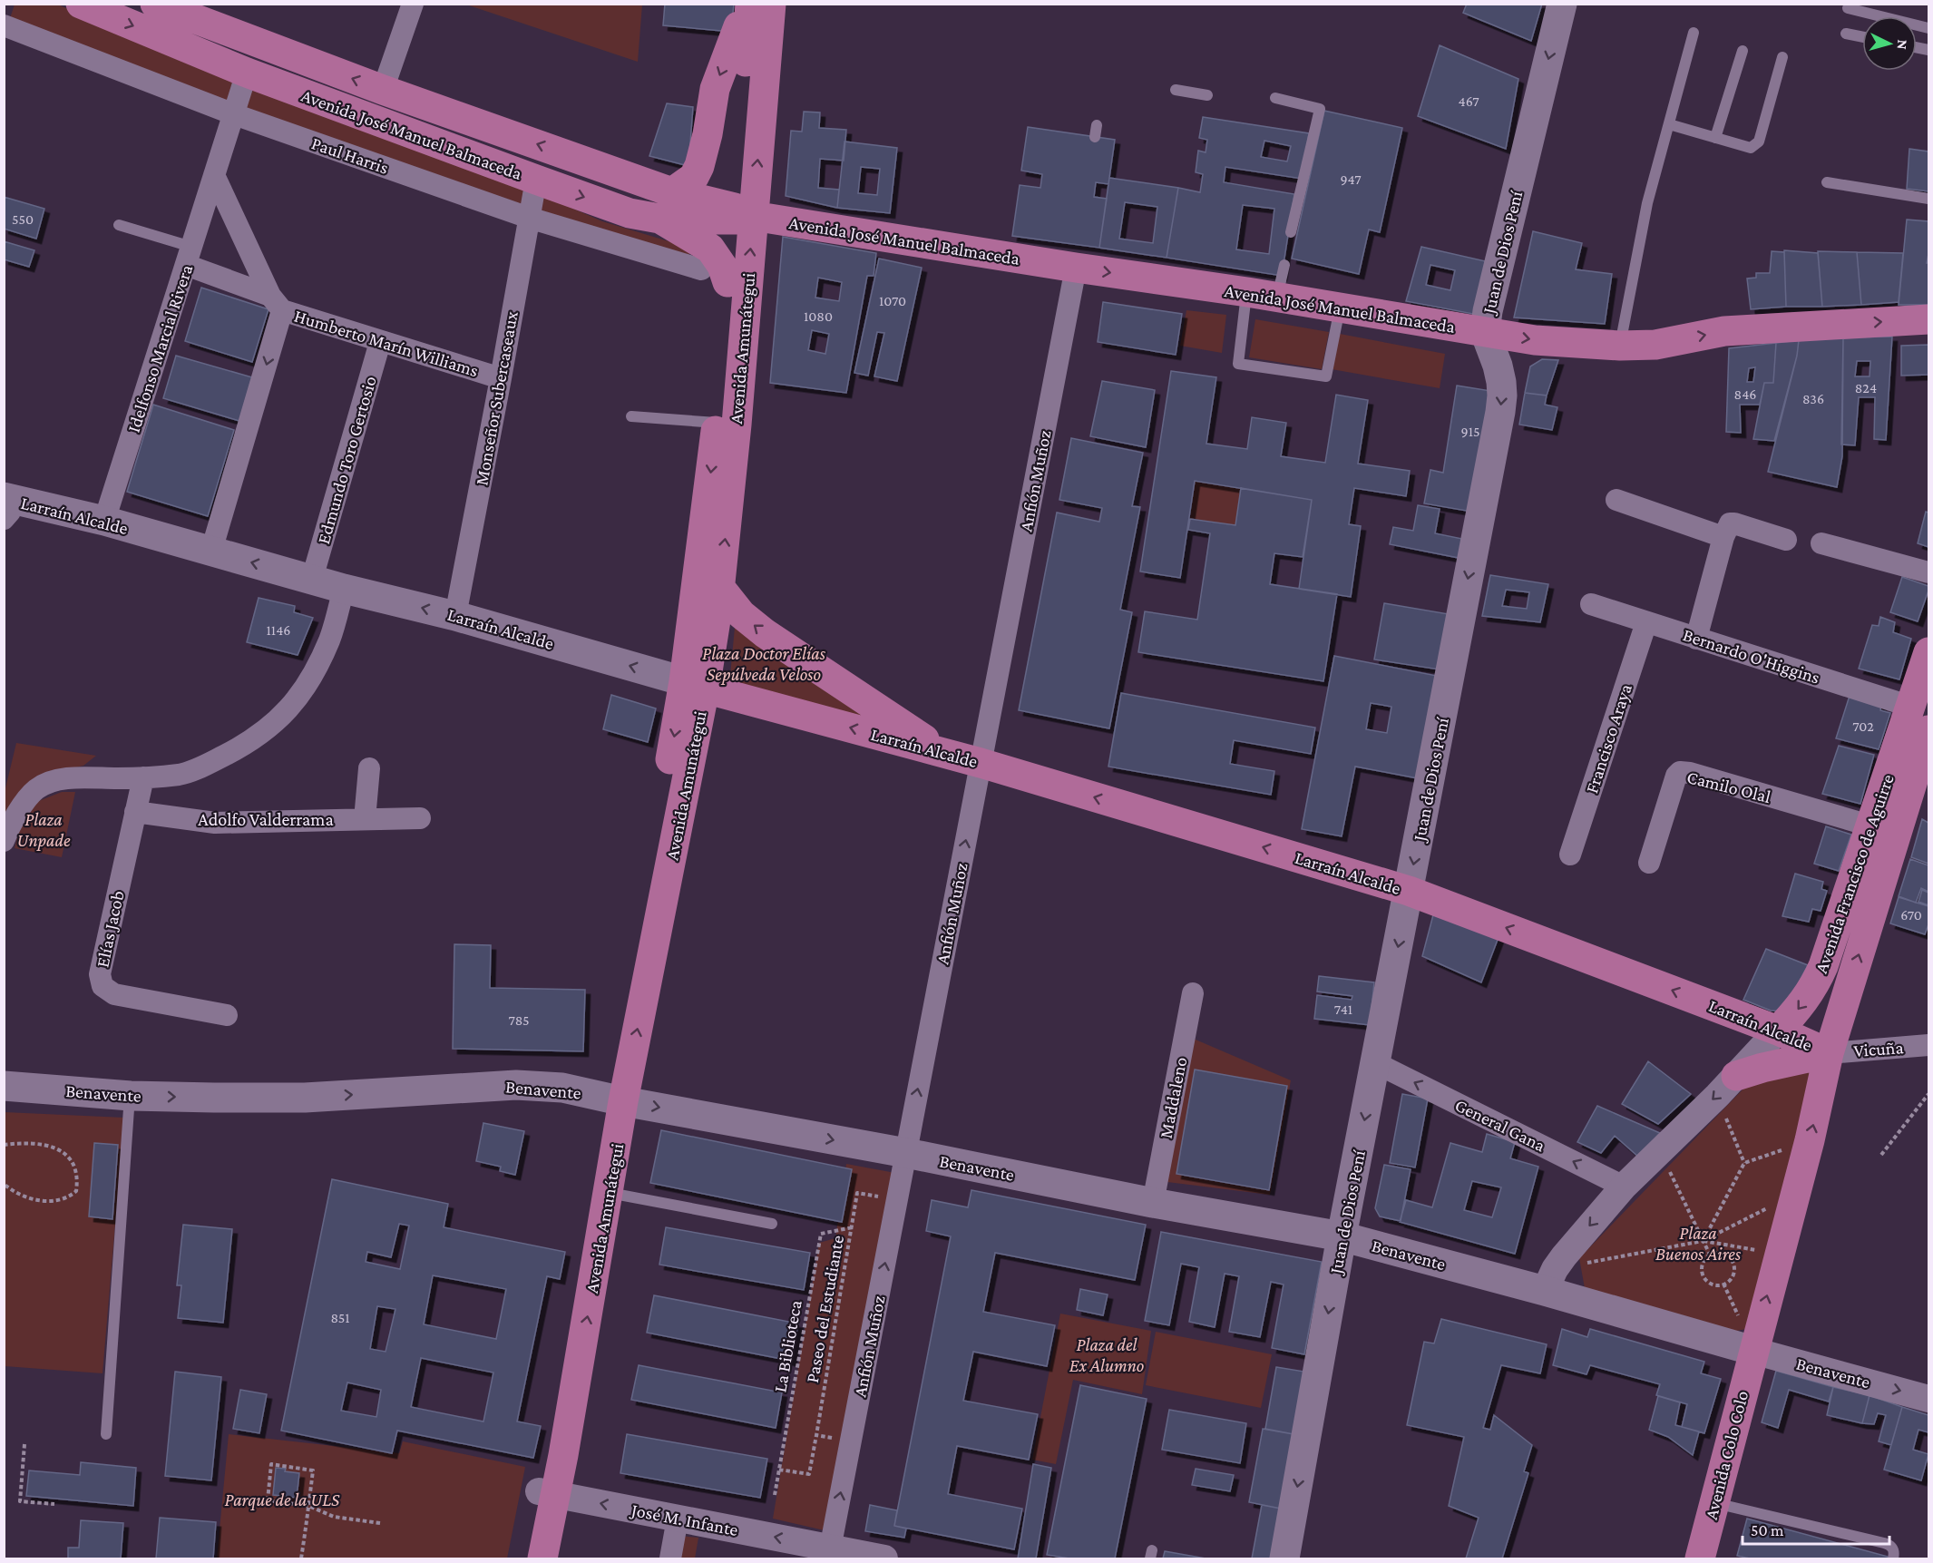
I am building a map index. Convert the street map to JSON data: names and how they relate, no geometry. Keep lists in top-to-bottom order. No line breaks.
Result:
{"streets":{"main road":["Avenida José Manuel Balmaceda","Juan de Dios Pení","Avenida Amunátegui","Larraín Alcalde","Avenida Francisco de Aguirre","Benavente","Avenida Colo Colo"],"street":["Paul Harris","Humberto Marín Williams","Idelfonso Marcial Rivera","Monseñor Subercaseaux","Edmundo Toro Gertosio","Anfión Muñoz","Bernardo O'Higgins","Francisco Araya","Camilo Olal","Adolfo Valderrama","Elías Jacob","Vicuña","Maddaleno","General Gana","José M. Infante"],"path":["Paseo del Estudiante","La Biblioteca"]},"crossings":[["Avenida José Manuel Balmaceda","Juan de Dios Pení"],["Avenida José Manuel Balmaceda","Idelfonso Marcial Rivera"],["Avenida José Manuel Balmaceda","Avenida Amunátegui"],["Avenida José Manuel Balmaceda","Monseñor Subercaseaux"],["Avenida José Manuel Balmaceda","Anfión Muñoz"],["Paul Harris","Idelfonso Marcial Rivera"],["Paul Harris","Monseñor Subercaseaux"],["Juan de Dios Pení","Larraín Alcalde"],["Juan de Dios Pení","Benavente"],["Juan de Dios Pení","General Gana"],["Humberto Marín Williams","Idelfonso Marcial Rivera"],["Humberto Marín Williams","Monseñor Subercaseaux"],["Humberto Marín Williams","Edmundo Toro Gertosio"],["Idelfonso Marcial Rivera","Larraín Alcalde"],["Avenida Amunátegui","Larraín Alcalde"],["Avenida Amunátegui","Benavente"],["Avenida Amunátegui","José M. Infante"],["Monseñor Subercaseaux","Larraín Alcalde"],["Edmundo Toro Gertosio","Larraín Alcalde"],["Anfión Muñoz","Larraín Alcalde"],["Anfión Muñoz","Benavente"],["Anfión Muñoz","Paseo del Estudiante"],["Anfión Muñoz","José M. Infante"],["Larraín Alcalde","Avenida Francisco de Aguirre"],["Larraín Alcalde","Vicuña"],["Bernardo O'Higgins","Francisco Araya"],["Bernardo O'Higgins","Avenida Francisco de Aguirre"],["Camilo Olal","Avenida Francisco de Aguirre"],["Adolfo Valderrama","Elías Jacob"],["Avenida Francisco de Aguirre","Vicuña"],["Avenida Francisco de Aguirre","Benavente"],["Avenida Francisco de Aguirre","General Gana"],["Avenida Francisco de Aguirre","Avenida Colo Colo"],["Benavente","Maddaleno"],["Benavente","Avenida Colo Colo"],["Paseo del Estudiante","La Biblioteca"]],"one_way":["Juan de Dios Pení","Anfión Muñoz","Larraín Alcalde","Benavente","General Gana","José M. Infante"],"parks":["Plaza Doctor Elías Sepúlveda Veloso","Plaza Unpade","Plaza Buenos Aires","Plaza del Ex Alumno","Parque de la ULS"],"house_numbers":["467","947","550","1070","1080","824","846","836","915","1146","702","670","741","785","851"],"scale_bar":"50 m","north":"right"}
